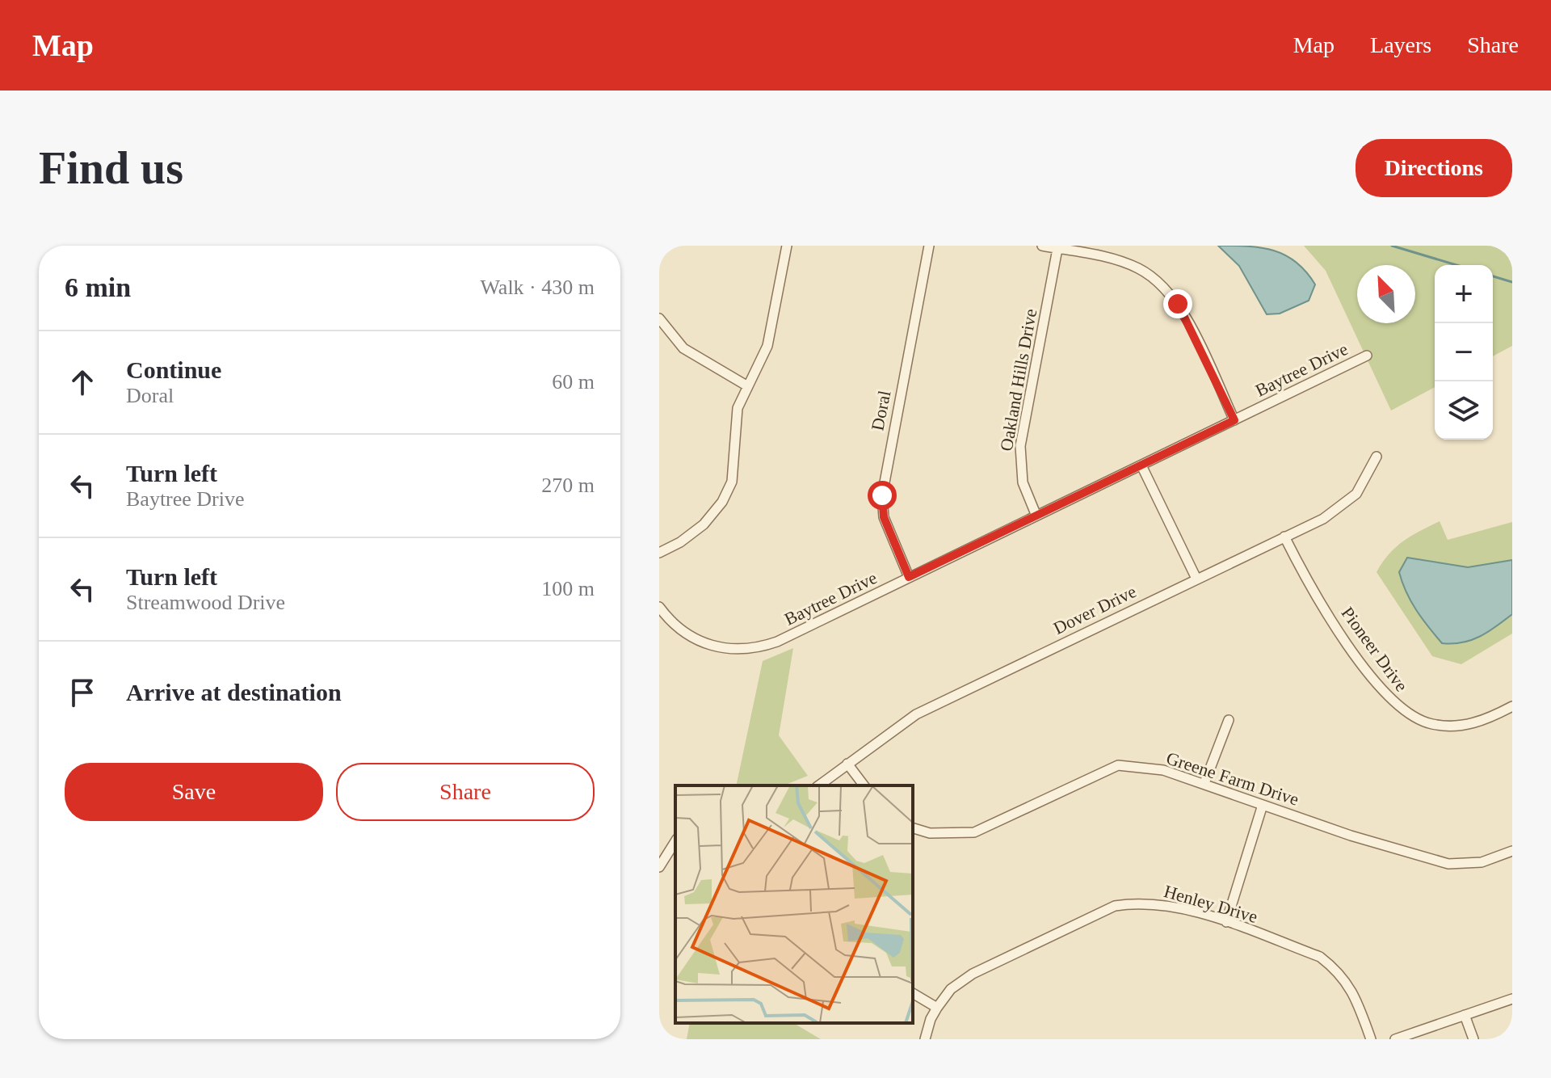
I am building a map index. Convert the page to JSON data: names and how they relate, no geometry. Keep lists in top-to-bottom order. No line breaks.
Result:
{"streets":{"street":["Baytree Drive","Oakland Hills Drive","Doral","Dover Drive","Pioneer Drive","Greene Farm Drive","Henley Drive"]},"crossings":[["Baytree Drive","Oakland Hills Drive"],["Baytree Drive","Doral"],["Dover Drive","Pioneer Drive"]],"north":"top left","page":{"header":"Map","nav":["Map","Layers","Share"],"buttons":["Directions",["Save","Share"]],"title":"Find us","heading":["6 min","Walk · 430 m"],"map_buttons":["+","−"],"list":[["Continue","Doral","60 m"],["Turn left","Baytree Drive","270 m"],["Turn left","Streamwood Drive","100 m"],"Arrive at destination"]}}
